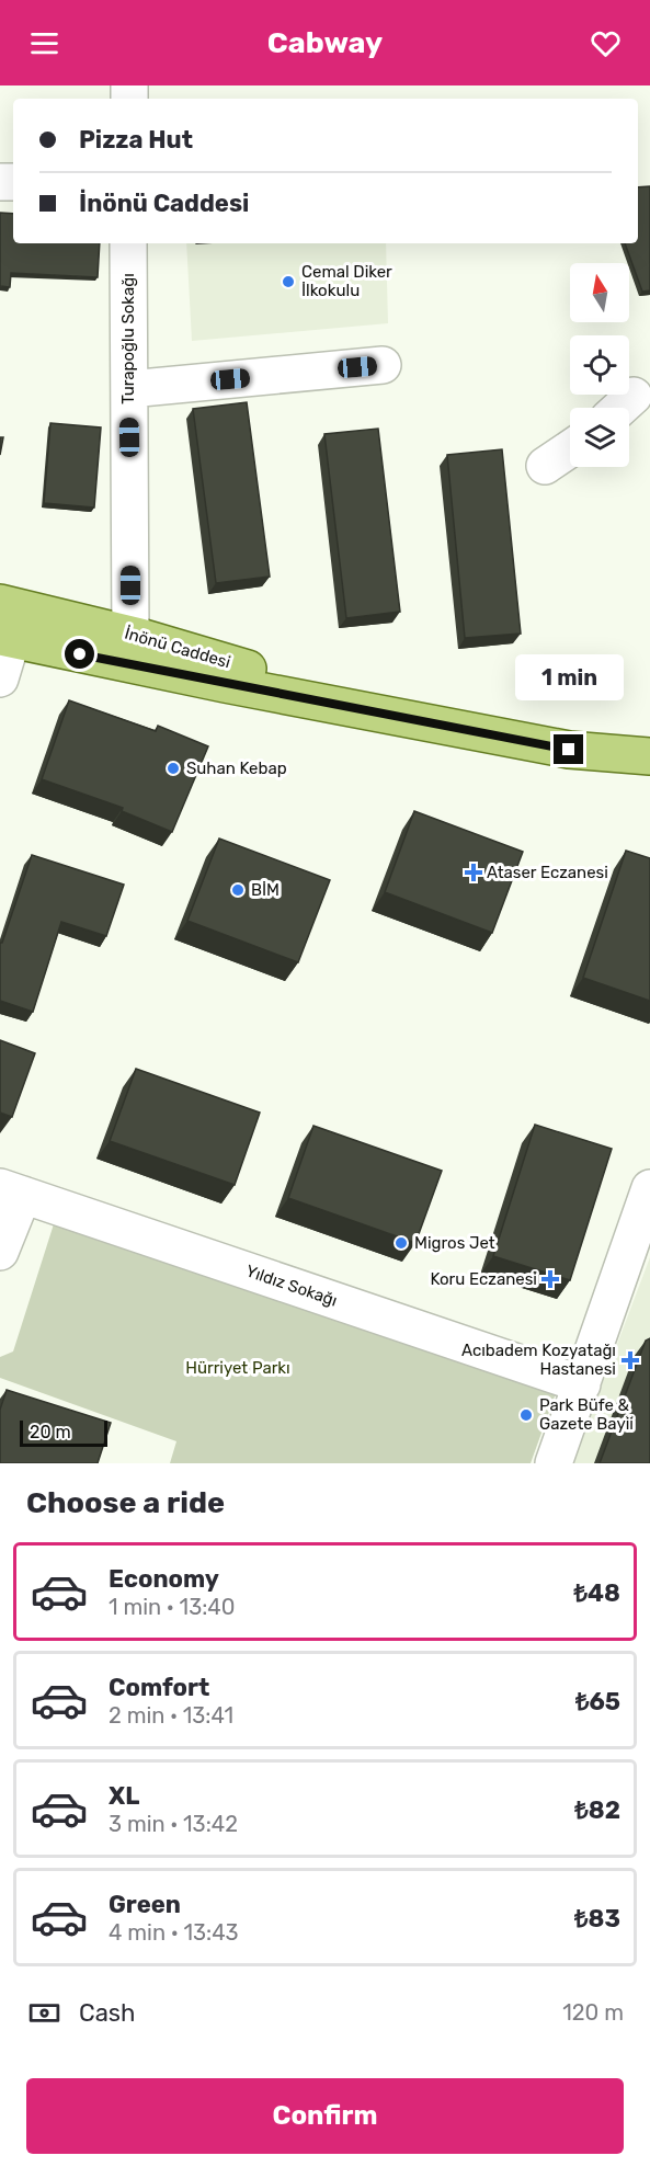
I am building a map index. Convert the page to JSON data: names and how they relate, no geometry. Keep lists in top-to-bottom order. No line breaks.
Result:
{"streets":{"main road":["İnönü Caddesi"],"street":["Turapoğlu Sokağı","Yıldız Sokağı"]},"crossings":[["Turapoğlu Sokağı","İnönü Caddesi"]],"parks":["Hürriyet Parkı"],"places":{"other":["Cemal Diker İlkokulu","Suhan Kebap","BİM","Migros Jet","Park Büfe & Gazete Bayii"],"health":["Ataser Eczanesi","Koru Eczanesi","Acıbadem Kozyatağı Hastanesi"]},"scale_bar":"20 m","north":"top","page":{"header":"Cabway","banner":["Pizza Hut","İnönü Caddesi"],"bubble":"1 min","scale":"20 m","heading":"Choose a ride","list":[{"name":"Economy","note":"1 min · 13:40","value":"₺48"},{"name":"Comfort","note":"2 min · 13:41","value":"₺65"},{"name":"XL","note":"3 min · 13:42","value":"₺82"},{"name":"Green","note":"4 min · 13:43","value":"₺83"}],"pay":["Cash","120 m"],"buttons":"Confirm"}}
